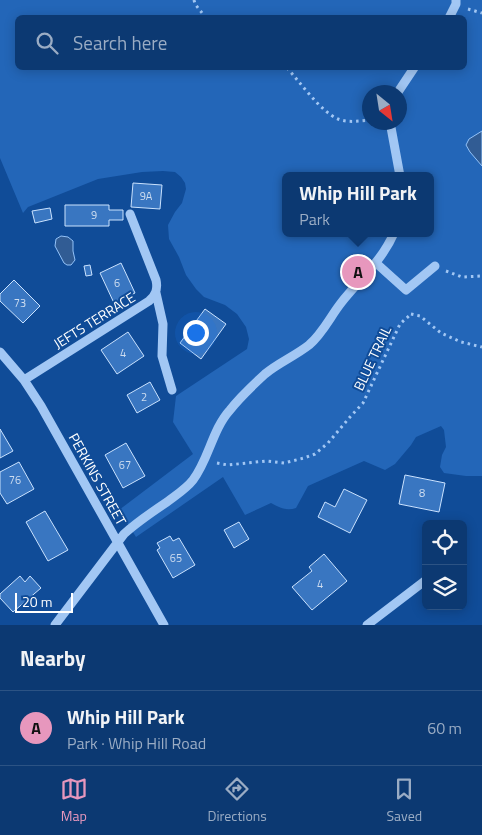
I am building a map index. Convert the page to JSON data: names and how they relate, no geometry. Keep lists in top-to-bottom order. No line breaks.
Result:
{"streets":{"street":["JEFTS TERRACE","PERKINS STREET"],"path":["BLUE TRAIL"]},"crossings":[["JEFTS TERRACE","PERKINS STREET"]],"house_numbers":["9A","9","6","73","4","2","67","76","8","65","4"],"scale_bar":"20 m","north":"bottom right","page":{"search":"Search here","popup":["Whip Hill Park","Park"],"pins":"A","scale":"20 m","heading":"Nearby","list":[{"mark":"A","name":"Whip Hill Park","note":"Park · Whip Hill Road","value":"60 m"}],"nav":["Map","Directions","Saved"]}}
